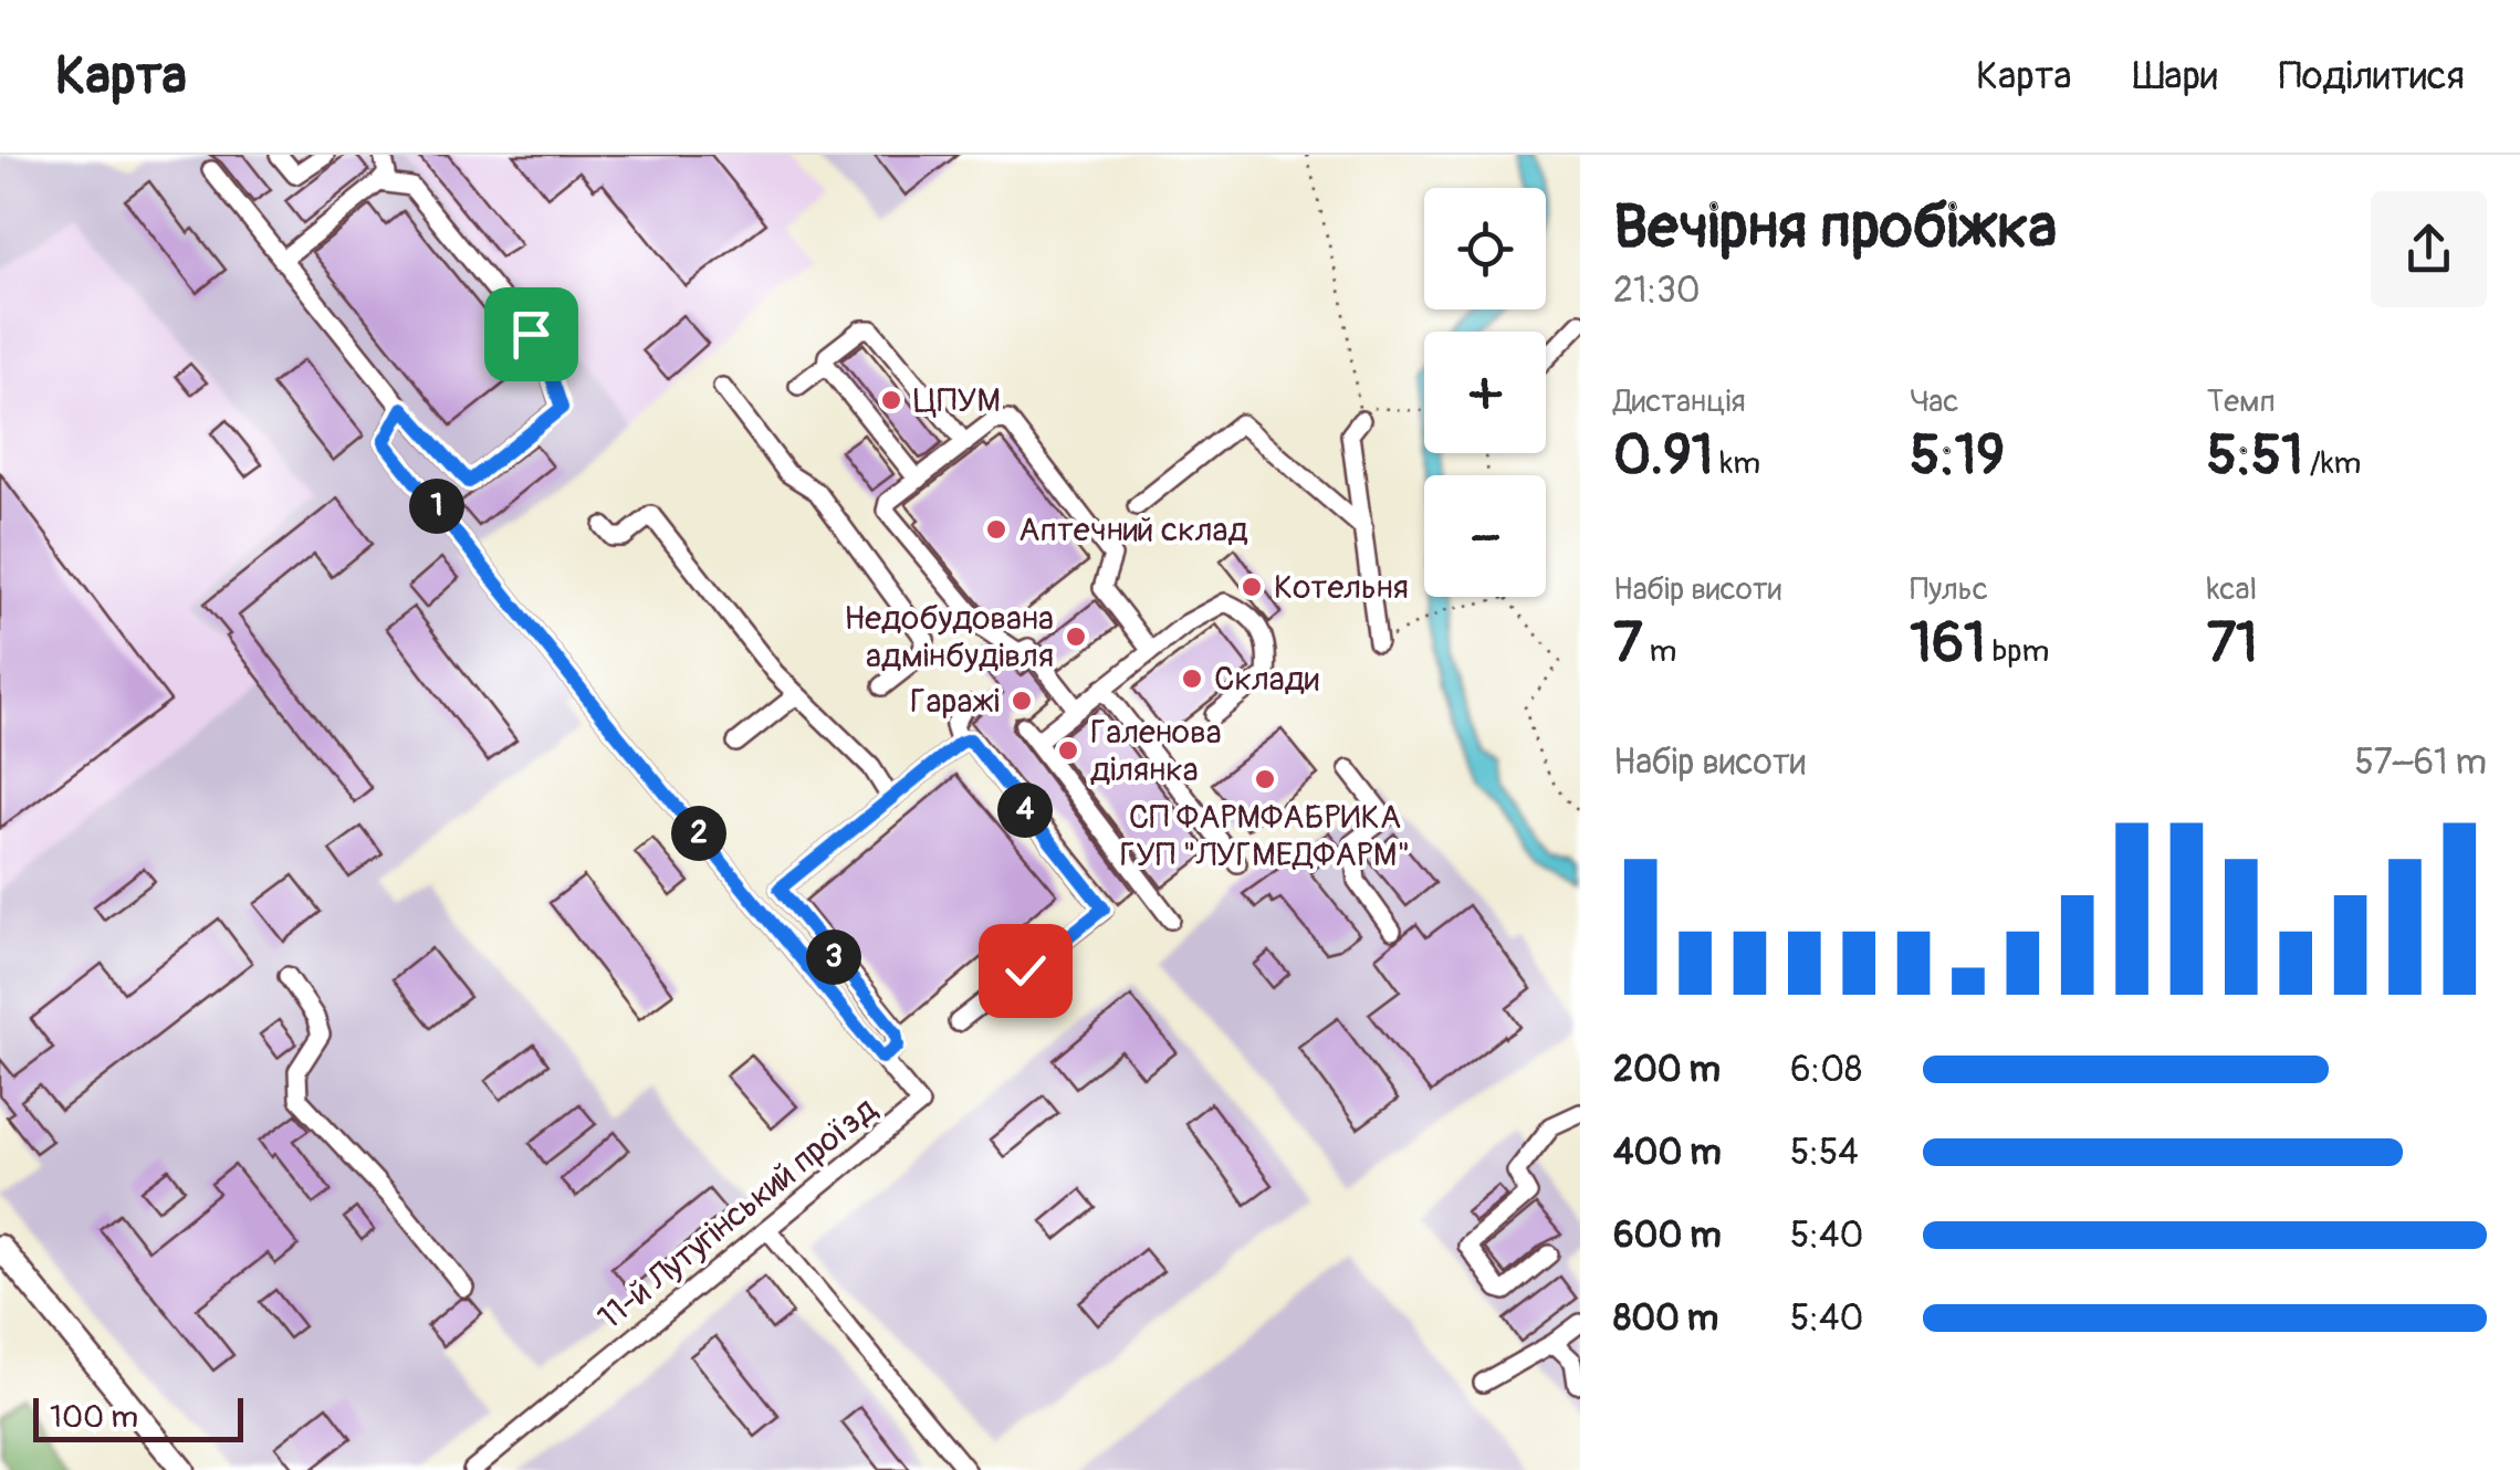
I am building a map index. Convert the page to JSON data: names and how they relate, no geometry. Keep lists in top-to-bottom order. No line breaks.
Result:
{"streets":{"street":["11-й Лутугінський проїзд"]},"places":["ЦПУМ","Аптечний склад","Котельня","Недобудована адмінбудівля","Склади","Гаражі","Галенова ділянка","СП ФАРМФАБРИКА ГУП \"ЛУГМЕДФАРМ\""],"scale_bar":"100 m","page":{"header":"Карта","nav":["Карта","Шари","Поділитися"],"heading":["Вечірня пробіжка","21:30"],"map_buttons":["+","−"],"stats":[["Дистанція","0.91 km"],["Час","5:19"],["Темп","5:51 /km"],["Набір висоти","7 m"],["Пульс","161 bpm"],["kcal","71"]],"pins":["1","4","2","3"],"chart":["Набір висоти","57–61 m"],"list":[{"name":"200 m","note":"6:08"},{"name":"400 m","note":"5:54"},{"name":"600 m","note":"5:40"},{"name":"800 m","note":"5:40"}],"scale":"100 m"}}
